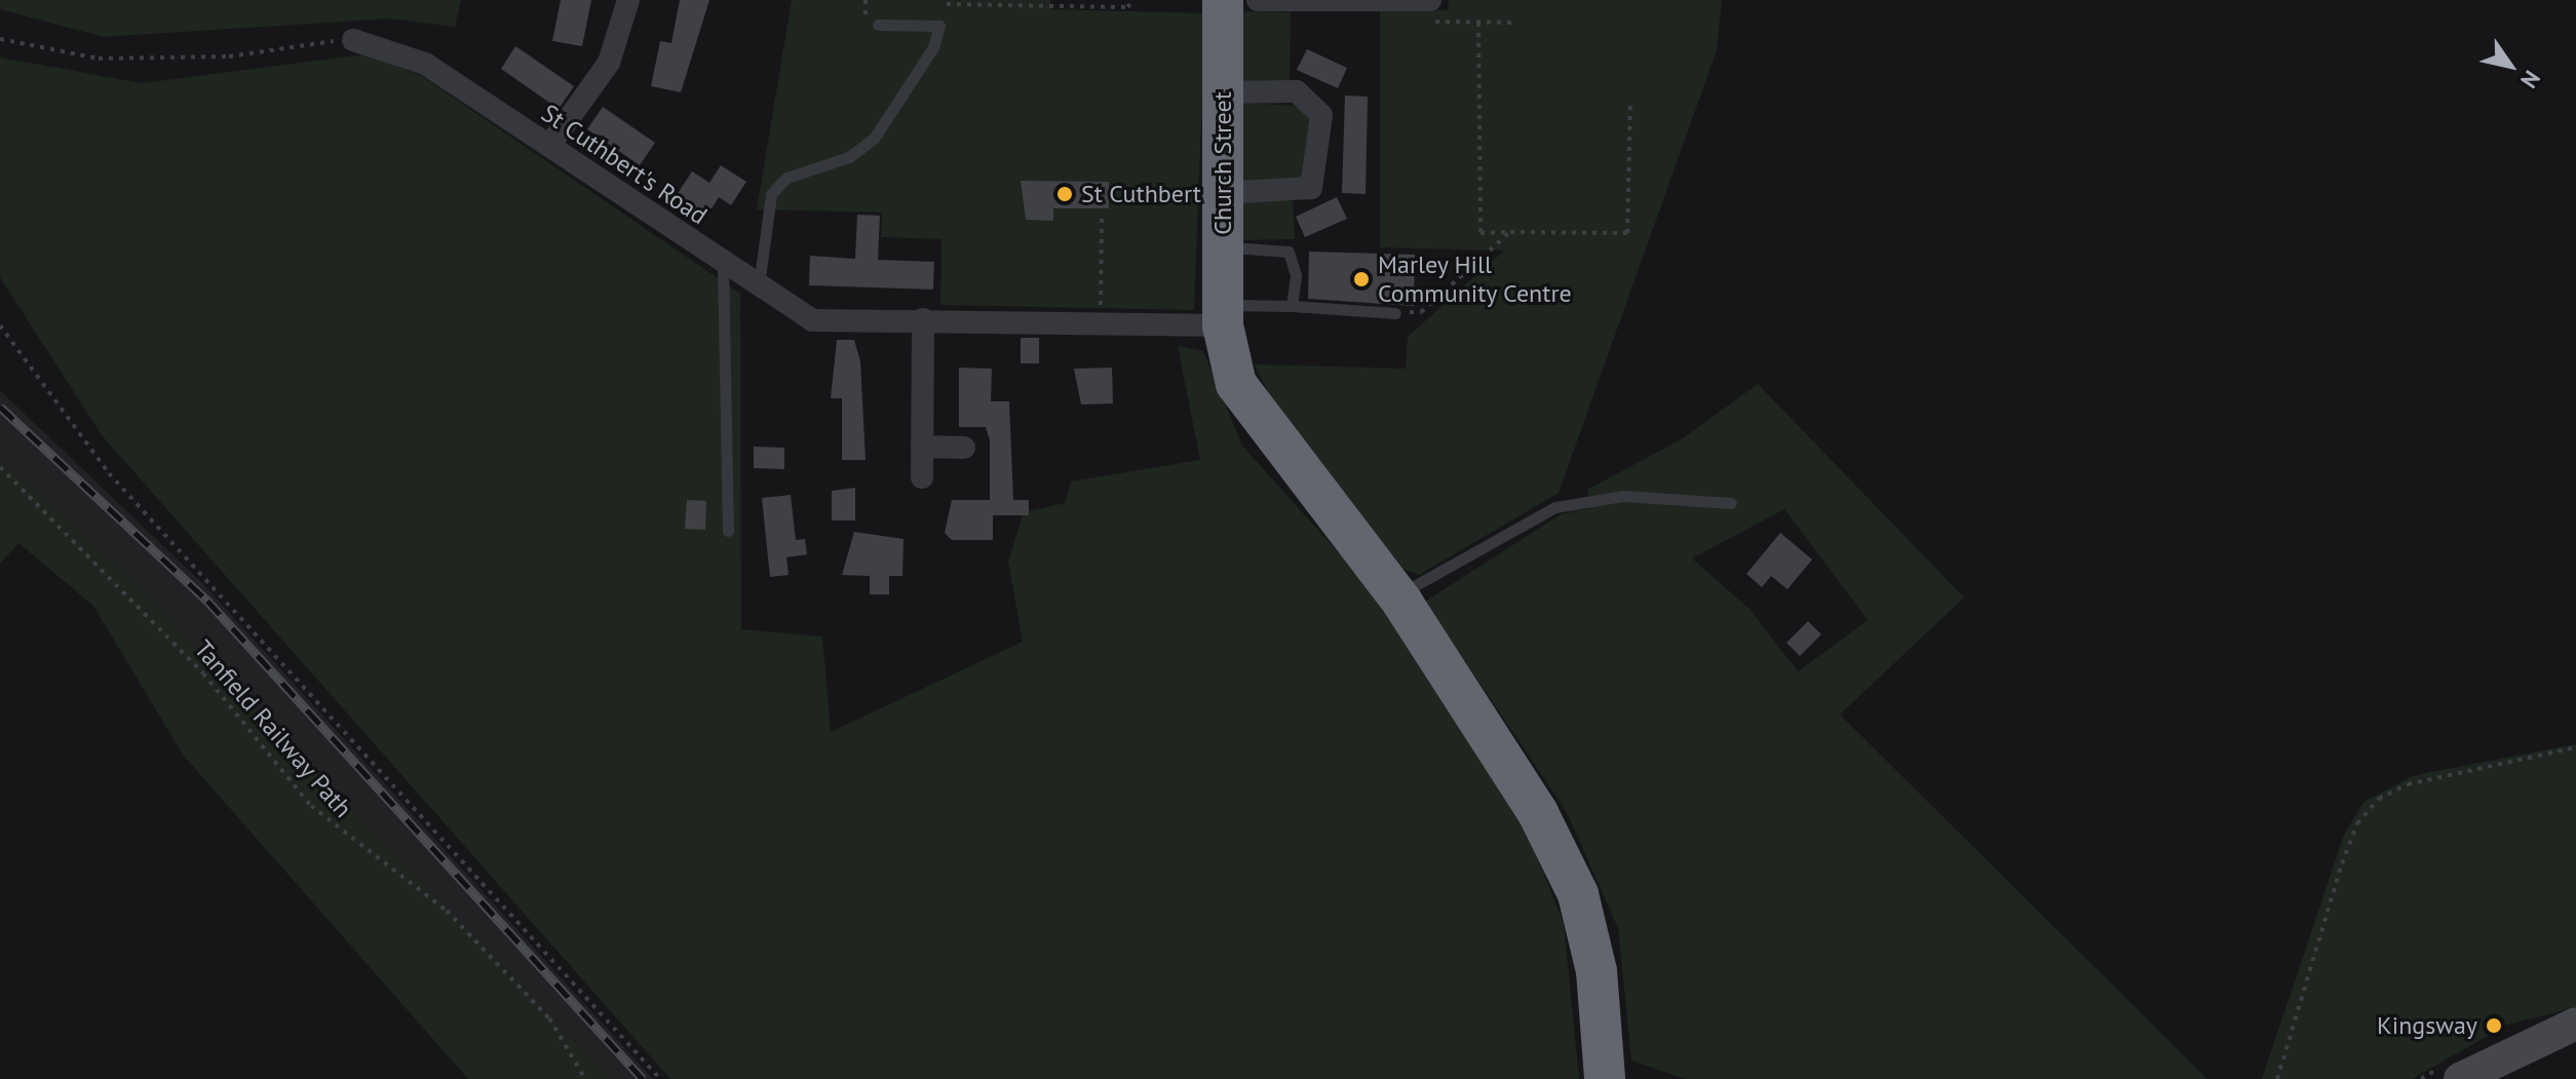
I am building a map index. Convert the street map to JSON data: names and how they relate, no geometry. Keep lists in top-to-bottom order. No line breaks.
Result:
{"streets":{"highway":["Church Street"],"street":["St Cuthbert's Road"],"path":["Tanfield Railway Path"]},"crossings":[["Church Street","St Cuthbert's Road"]],"places":["St Cuthbert","Marley Hill Community Centre","Kingsway"],"north":"bottom right"}
